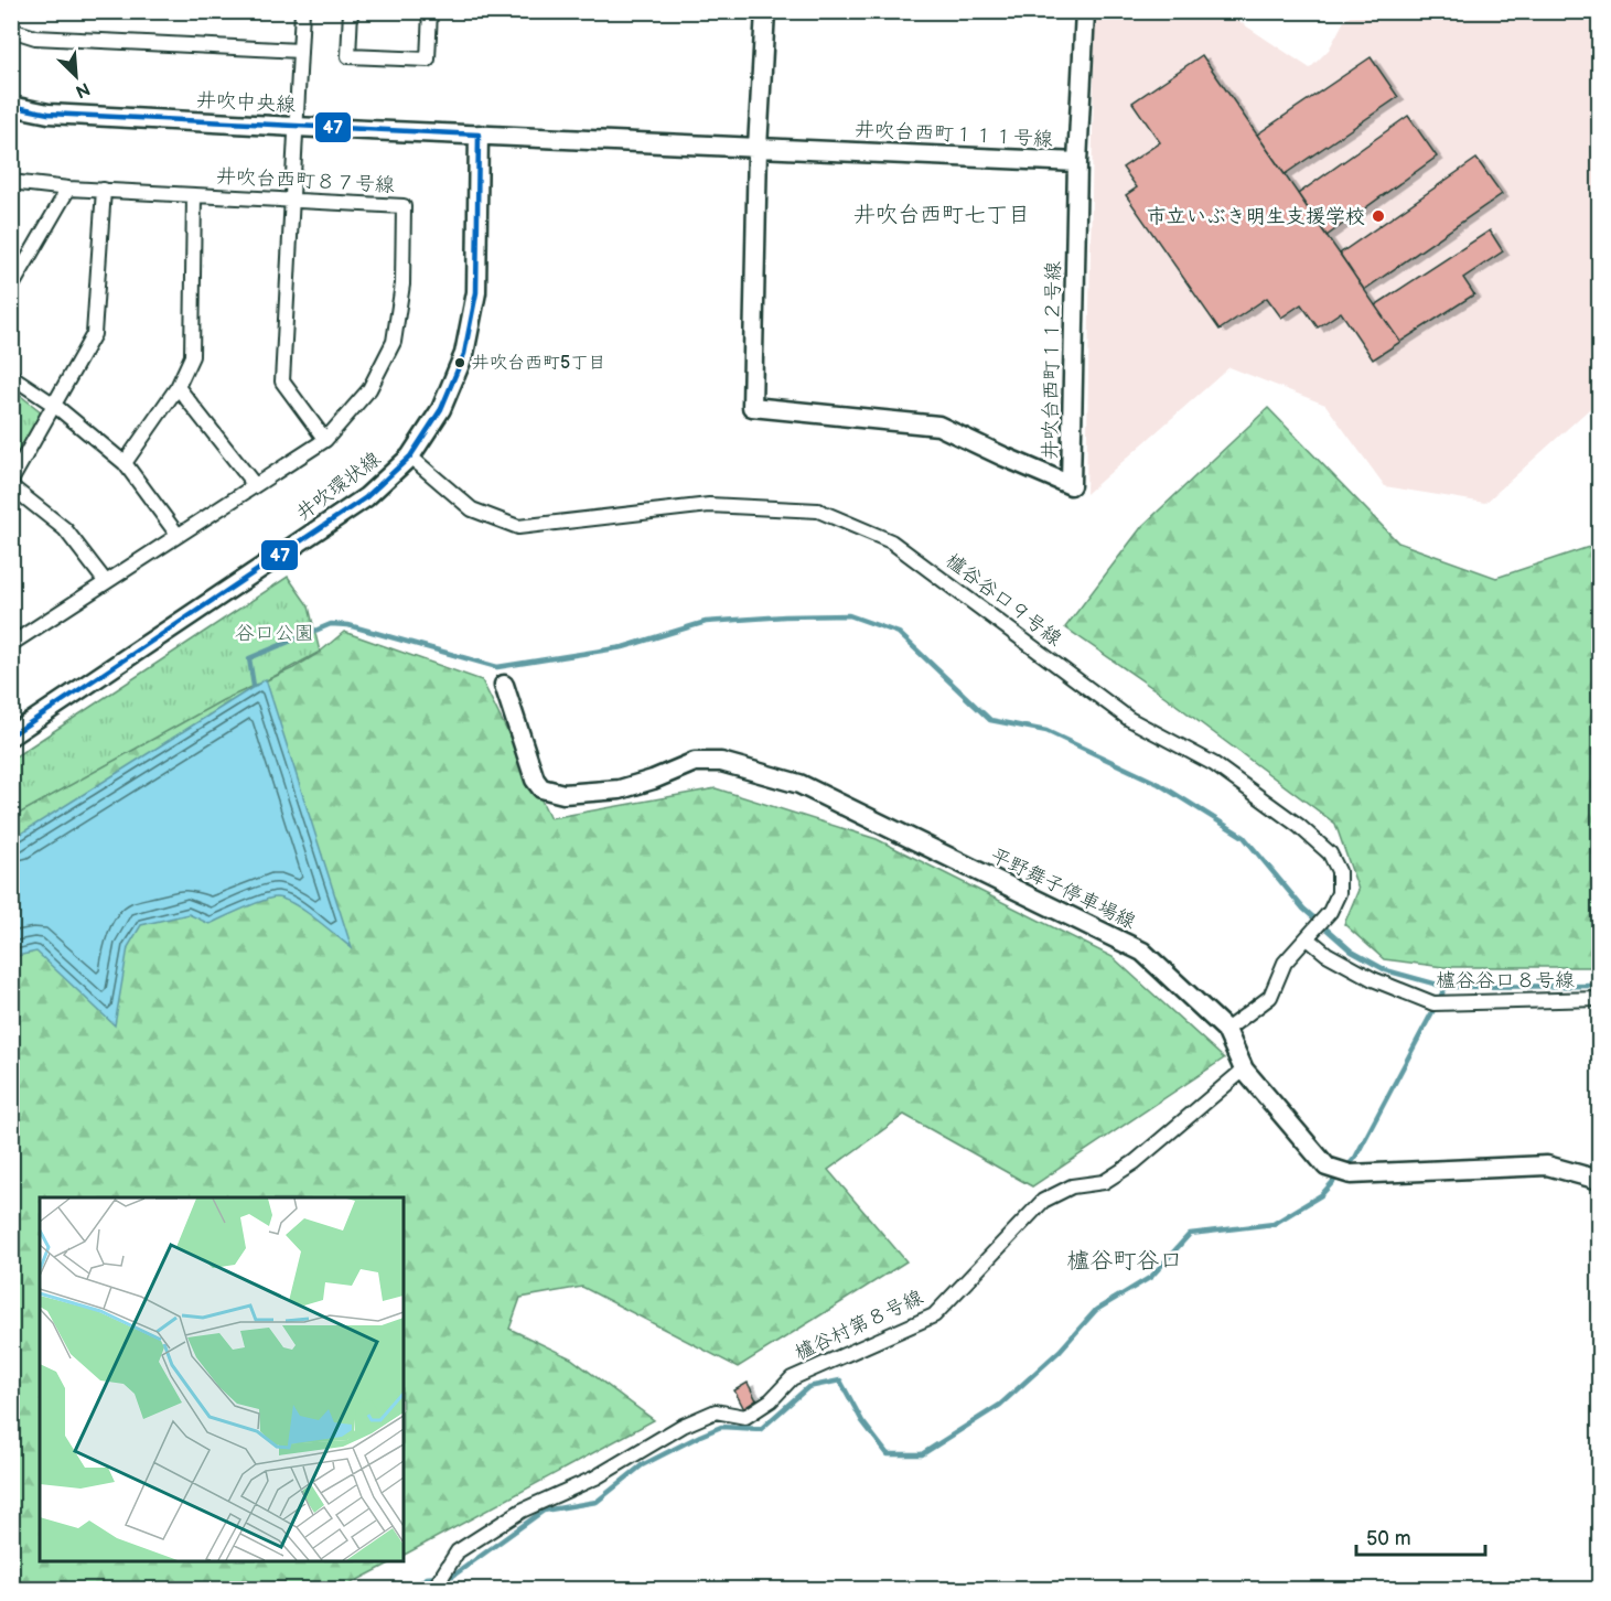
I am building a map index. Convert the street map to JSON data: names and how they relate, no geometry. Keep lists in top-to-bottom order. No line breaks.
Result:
{"streets":{"street":["井吹中央線","井吹台西町１１１号線","井吹台西町８７号線","井吹台西町１１２号線","井吹環状線","櫨谷谷口９号線","平野舞子停車場線","櫨谷谷口８号線","櫨谷村第８号線"]},"crossings":[["井吹中央線","井吹台西町１１１号線"],["井吹中央線","井吹環状線"],["井吹台西町１１１号線","井吹台西町１１２号線"],["井吹台西町１１１号線","井吹環状線"],["井吹環状線","櫨谷谷口９号線"],["櫨谷谷口９号線","平野舞子停車場線"],["櫨谷谷口９号線","櫨谷谷口８号線"],["平野舞子停車場線","櫨谷村第８号線"]],"districts":["井吹台西町七丁目","櫨谷町谷口"],"parks":["谷口公園"],"places":["市立いぶき明生支援学校","井吹台西町5丁目"],"lines":["transit line 47"],"scale_bar":"50 m","north":"bottom right"}
